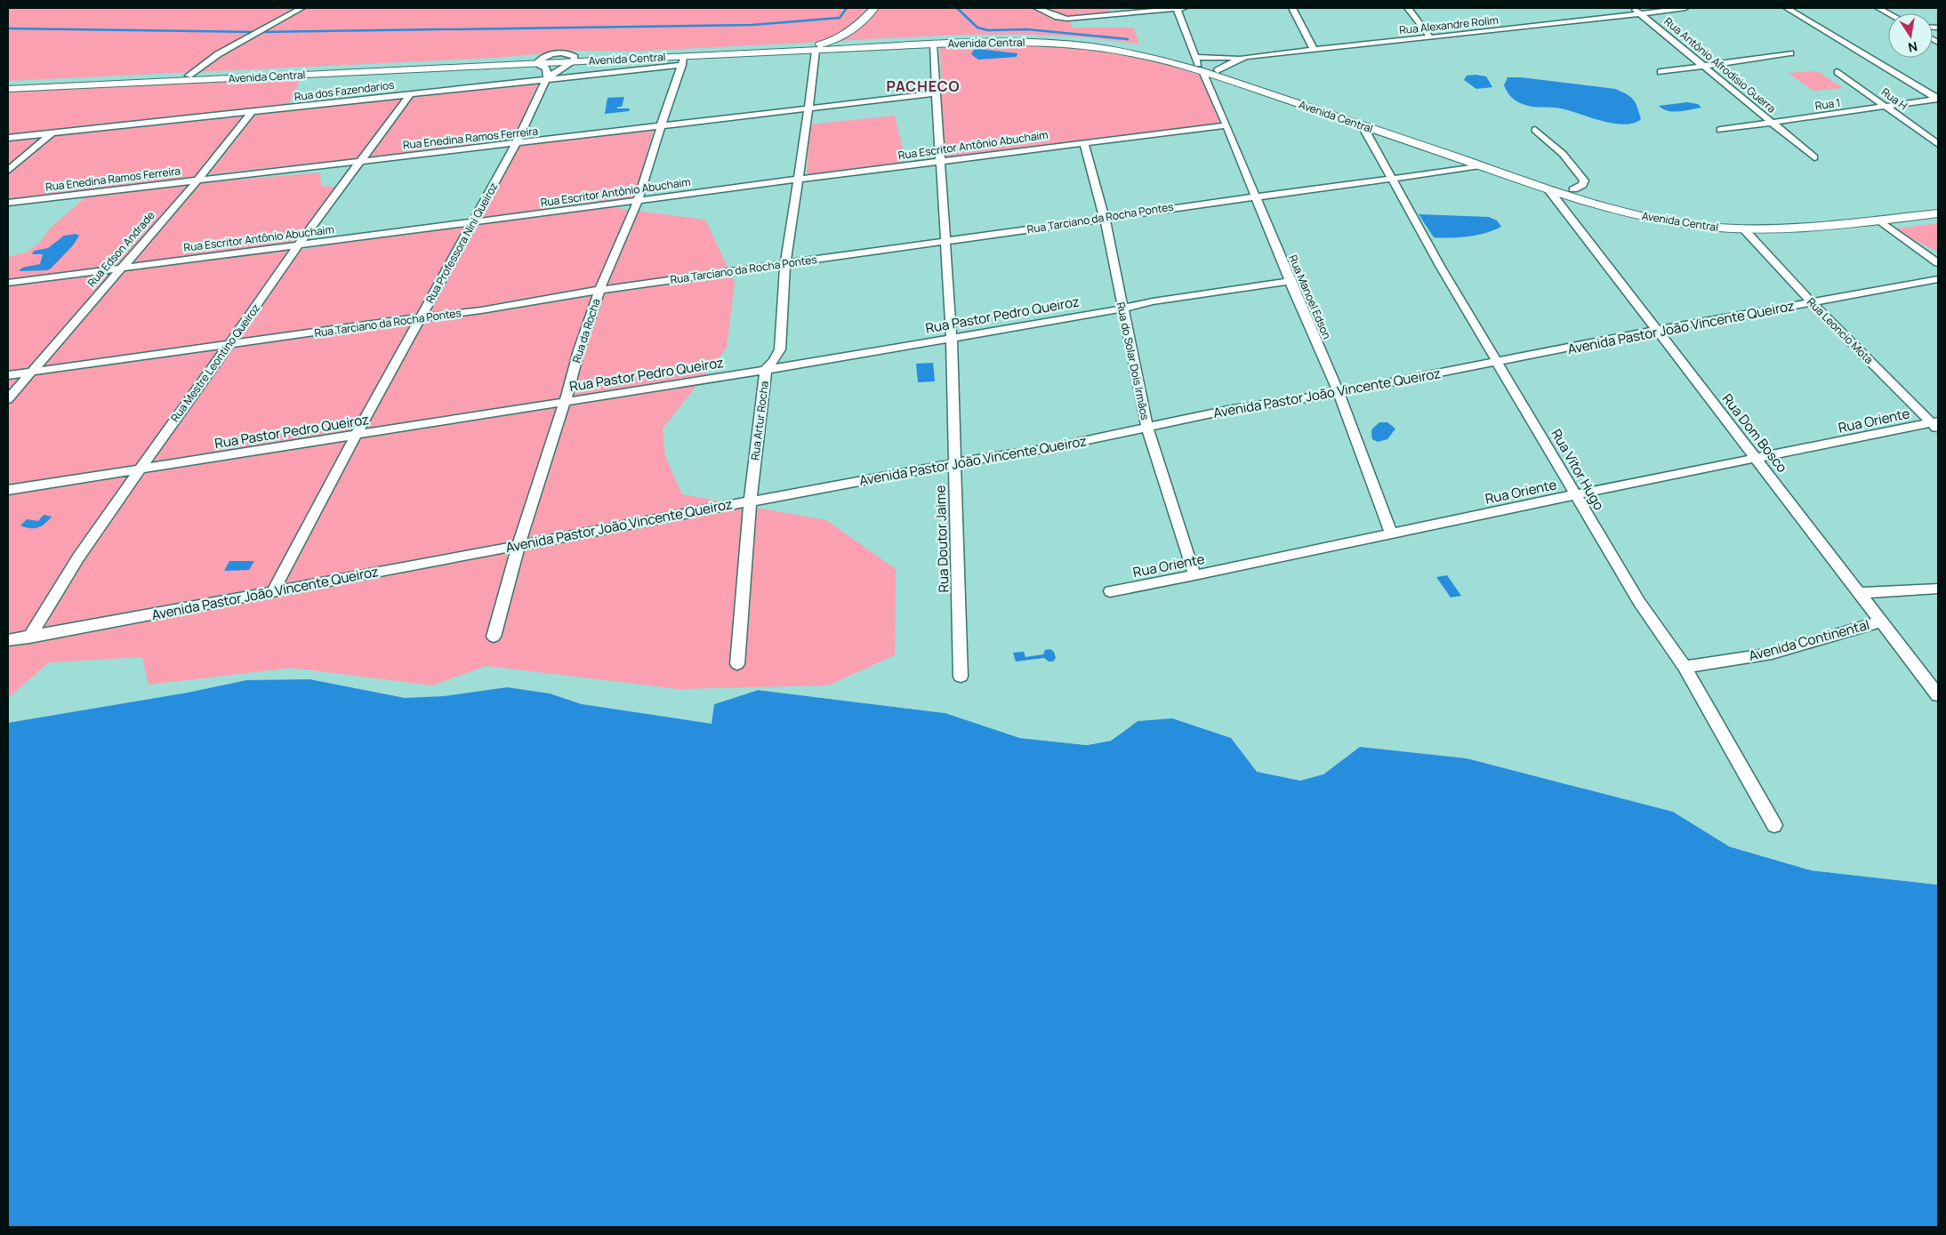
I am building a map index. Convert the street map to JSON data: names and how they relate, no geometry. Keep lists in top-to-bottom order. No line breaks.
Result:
{"streets":{"main road":["Avenida Central"],"street":["Rua Alexandre Rolim","Rua Antônio Afrodísio Guerra","Rua dos Fazendarios","Rua H","Rua 1","Rua Enedina Ramos Ferreira","Rua Escritor Antônio Abuchaim","Rua Tarciano da Rocha Pontes","Rua Professora Nini Queiroz","Rua Edson Andrade","Rua Manoel Edson","Rua Pastor Pedro Queiroz","Avenida Pastor João Vincente Queiroz","Rua da Rocha","Rua Leoncio Mota","Rua do Solar Dois Irmãos","Rua Mestre Leontino Queiroz","Rua Artur Rocha","Rua Oriente","Rua Dom Bosco","Rua Vitor Hugo","Rua Doutor Jaime","Avenida Continental"]},"crossings":[["Rua Alexandre Rolim","Avenida Central"],["Rua Alexandre Rolim","Rua Antônio Afrodísio Guerra"],["Rua Alexandre Rolim","Rua Manoel Edson"],["Avenida Central","Rua dos Fazendarios"],["Avenida Central","Rua Tarciano da Rocha Pontes"],["Avenida Central","Rua Manoel Edson"],["Avenida Central","Rua da Rocha"],["Avenida Central","Rua Leoncio Mota"],["Avenida Central","Rua Artur Rocha"],["Avenida Central","Rua Dom Bosco"],["Avenida Central","Rua Vitor Hugo"],["Avenida Central","Rua Doutor Jaime"],["Rua Antônio Afrodísio Guerra","Rua 1"],["Rua dos Fazendarios","Rua Professora Nini Queiroz"],["Rua dos Fazendarios","Rua Edson Andrade"],["Rua dos Fazendarios","Rua da Rocha"],["Rua dos Fazendarios","Rua Mestre Leontino Queiroz"],["Rua H","Rua 1"],["Rua Enedina Ramos Ferreira","Rua Professora Nini Queiroz"],["Rua Enedina Ramos Ferreira","Rua Edson Andrade"],["Rua Enedina Ramos Ferreira","Rua da Rocha"],["Rua Enedina Ramos Ferreira","Rua Mestre Leontino Queiroz"],["Rua Enedina Ramos Ferreira","Rua Artur Rocha"],["Rua Enedina Ramos Ferreira","Rua Doutor Jaime"],["Rua Escritor Antônio Abuchaim","Rua Professora Nini Queiroz"],["Rua Escritor Antônio Abuchaim","Rua Edson Andrade"],["Rua Escritor Antônio Abuchaim","Rua Manoel Edson"],["Rua Escritor Antônio Abuchaim","Rua da Rocha"],["Rua Escritor Antônio Abuchaim","Rua do Solar Dois Irmãos"],["Rua Escritor Antônio Abuchaim","Rua Mestre Leontino Queiroz"],["Rua Escritor Antônio Abuchaim","Rua Artur Rocha"],["Rua Escritor Antônio Abuchaim","Rua Doutor Jaime"],["Rua Tarciano da Rocha Pontes","Rua Professora Nini Queiroz"],["Rua Tarciano da Rocha Pontes","Rua Edson Andrade"],["Rua Tarciano da Rocha Pontes","Rua Manoel Edson"],["Rua Tarciano da Rocha Pontes","Rua da Rocha"],["Rua Tarciano da Rocha Pontes","Rua do Solar Dois Irmãos"],["Rua Tarciano da Rocha Pontes","Rua Mestre Leontino Queiroz"],["Rua Tarciano da Rocha Pontes","Rua Artur Rocha"],["Rua Tarciano da Rocha Pontes","Rua Vitor Hugo"],["Rua Tarciano da Rocha Pontes","Rua Doutor Jaime"],["Rua Professora Nini Queiroz","Rua Pastor Pedro Queiroz"],["Rua Professora Nini Queiroz","Avenida Pastor João Vincente Queiroz"],["Rua Manoel Edson","Rua Pastor Pedro Queiroz"],["Rua Manoel Edson","Avenida Pastor João Vincente Queiroz"],["Rua Manoel Edson","Rua Oriente"],["Rua Pastor Pedro Queiroz","Rua da Rocha"],["Rua Pastor Pedro Queiroz","Rua do Solar Dois Irmãos"],["Rua Pastor Pedro Queiroz","Rua Mestre Leontino Queiroz"],["Rua Pastor Pedro Queiroz","Rua Artur Rocha"],["Rua Pastor Pedro Queiroz","Rua Doutor Jaime"],["Avenida Pastor João Vincente Queiroz","Rua da Rocha"],["Avenida Pastor João Vincente Queiroz","Rua Leoncio Mota"],["Avenida Pastor João Vincente Queiroz","Rua do Solar Dois Irmãos"],["Avenida Pastor João Vincente Queiroz","Rua Mestre Leontino Queiroz"],["Avenida Pastor João Vincente Queiroz","Rua Artur Rocha"],["Avenida Pastor João Vincente Queiroz","Rua Dom Bosco"],["Avenida Pastor João Vincente Queiroz","Rua Vitor Hugo"],["Avenida Pastor João Vincente Queiroz","Rua Doutor Jaime"],["Rua Leoncio Mota","Rua Oriente"],["Rua do Solar Dois Irmãos","Rua Oriente"],["Rua Oriente","Rua Dom Bosco"],["Rua Oriente","Rua Vitor Hugo"],["Rua Dom Bosco","Avenida Continental"],["Rua Vitor Hugo","Avenida Continental"]],"districts":["PACHECO"],"north":"bottom"}
